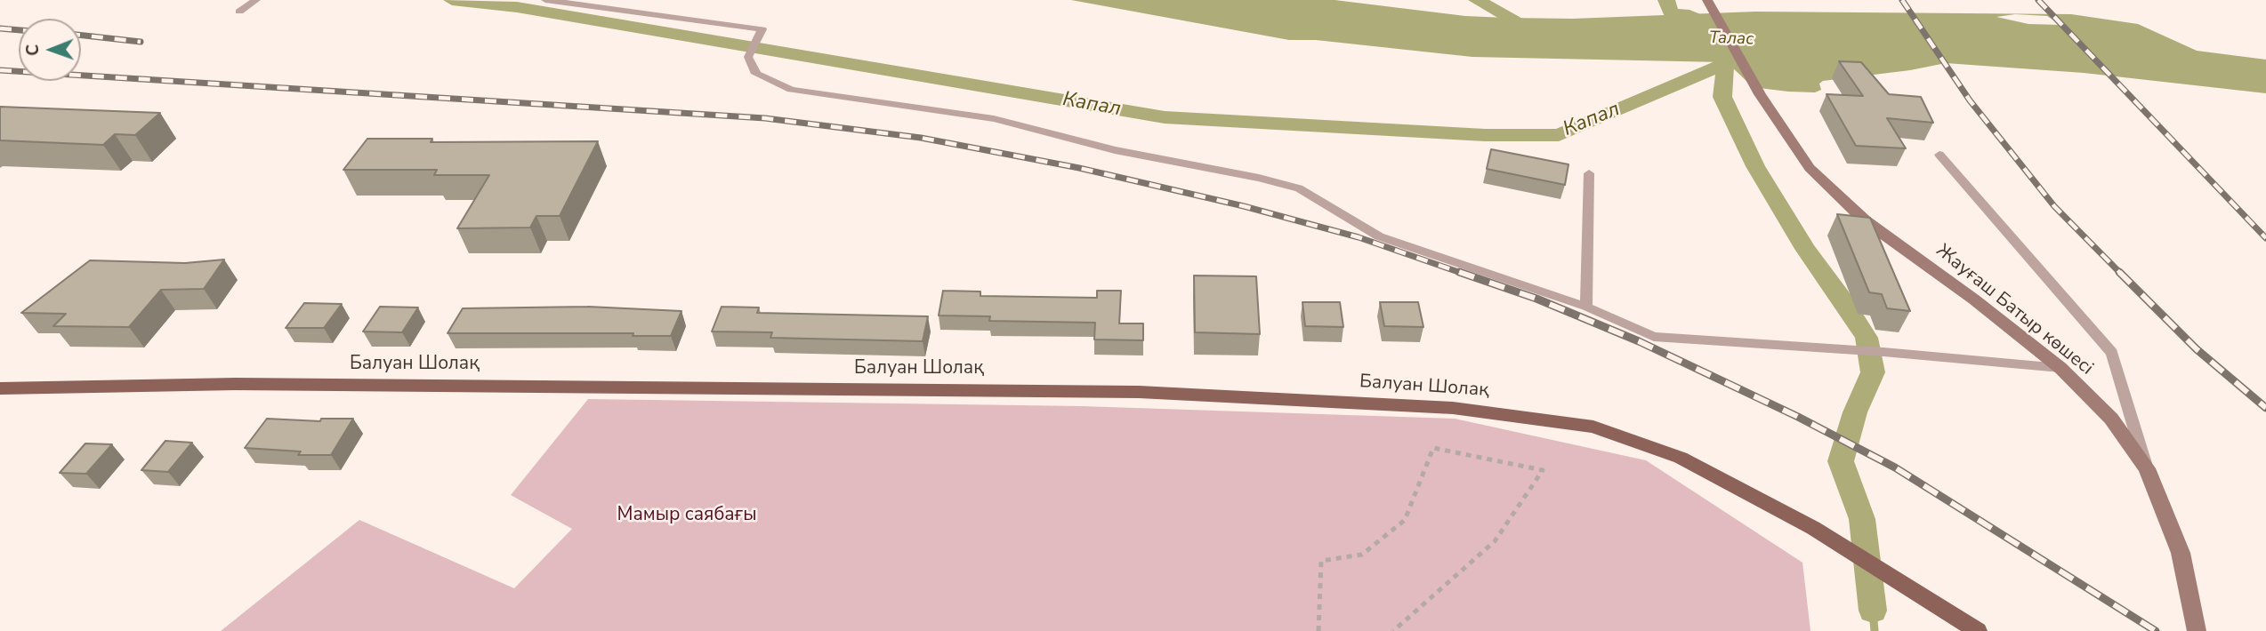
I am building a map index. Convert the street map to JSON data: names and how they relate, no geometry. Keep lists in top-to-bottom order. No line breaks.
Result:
{"streets":{"main road":["Жауғаш Батыр көшесі","Балуан Шолақ"]},"water":["Талас","Капал"],"parks":["Мамыр саябағы"],"north":"left"}
